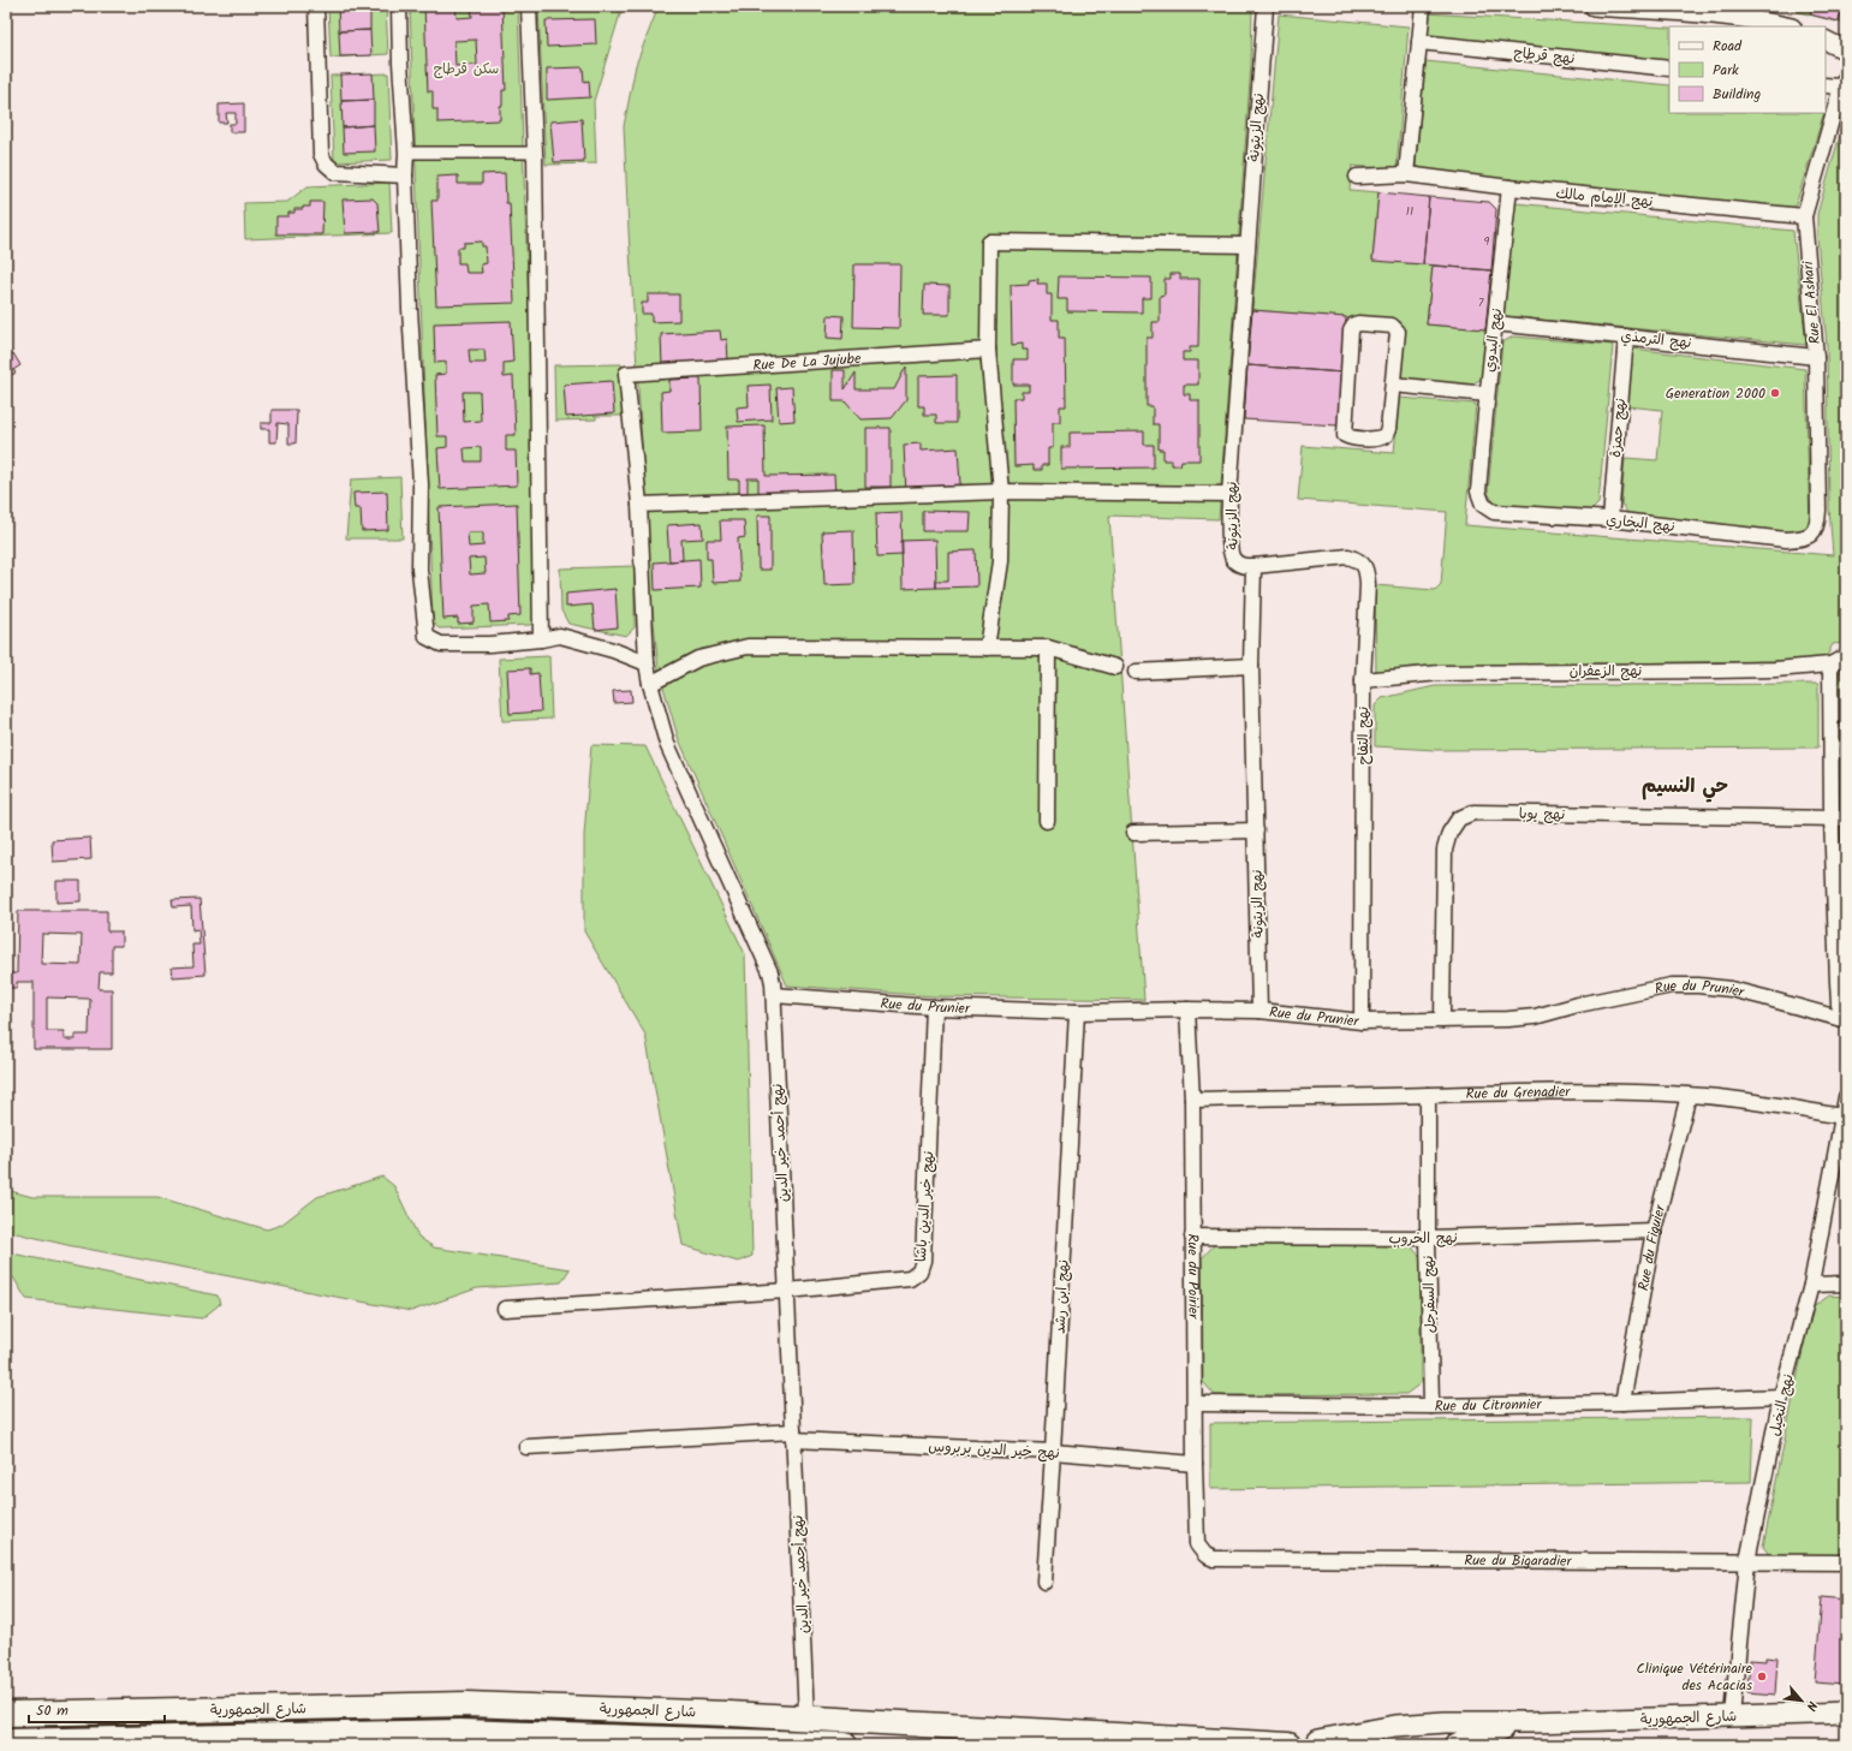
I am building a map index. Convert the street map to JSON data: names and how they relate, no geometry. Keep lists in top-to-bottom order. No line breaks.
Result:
{"streets":{"highway":["شارع الجمهورية"],"street":["نهج قرطاج","نهج الزيتونة","نهج الإمام مالك","Rue El Ashari","نهج الترمذي","نهج البدوي","Rue De La Jujube","نهج حمزة","نهج البخاري","نهج الزعفران","نهج التفاح","نهج يوبا","Rue du Prunier","Rue du Grenadier","نهج أحمد خير الدين","نهج خير الدين باشا","نهج الخروب","Rue du Figuier","Rue du Poirier","نهج السفرجل","نهج ابن رشد","Rue du Citronnier","نهج النخيل","نهج خير الدين بربروس","Rue du Bigaradier"]},"crossings":[["نهج الزيتونة","نهج التفاح"],["نهج الزيتونة","Rue du Prunier"],["نهج الإمام مالك","Rue El Ashari"],["نهج الإمام مالك","نهج البدوي"],["Rue El Ashari","نهج الترمذي"],["Rue El Ashari","نهج البخاري"],["نهج الترمذي","نهج البدوي"],["نهج الترمذي","نهج حمزة"],["نهج البدوي","نهج البخاري"],["Rue De La Jujube","نهج أحمد خير الدين"],["نهج حمزة","نهج البخاري"],["نهج الزعفران","نهج التفاح"],["نهج التفاح","Rue du Prunier"],["نهج يوبا","Rue du Prunier"],["Rue du Prunier","نهج أحمد خير الدين"],["Rue du Prunier","نهج خير الدين باشا"],["Rue du Prunier","Rue du Poirier"],["Rue du Prunier","نهج ابن رشد"],["Rue du Grenadier","Rue du Figuier"],["Rue du Grenadier","Rue du Poirier"],["Rue du Grenadier","نهج السفرجل"],["Rue du Grenadier","نهج النخيل"],["نهج أحمد خير الدين","نهج خير الدين باشا"],["نهج أحمد خير الدين","نهج خير الدين بربروس"],["نهج أحمد خير الدين","شارع الجمهورية"],["نهج الخروب","Rue du Figuier"],["نهج الخروب","Rue du Poirier"],["نهج الخروب","نهج السفرجل"],["Rue du Figuier","Rue du Citronnier"],["Rue du Poirier","Rue du Citronnier"],["Rue du Poirier","نهج خير الدين بربروس"],["Rue du Poirier","Rue du Bigaradier"],["نهج السفرجل","Rue du Citronnier"],["نهج ابن رشد","نهج خير الدين بربروس"],["Rue du Citronnier","نهج النخيل"],["نهج النخيل","Rue du Bigaradier"],["نهج النخيل","شارع الجمهورية"]],"districts":["حي النسيم"],"parks":["سكن قرطاج"],"places":["Generation 2000","Clinique Vétérinaire des Acacias"],"house_numbers":["11","9","7"],"legend":["Road","Park","Building"],"scale_bar":"50 m","north":"bottom right"}
